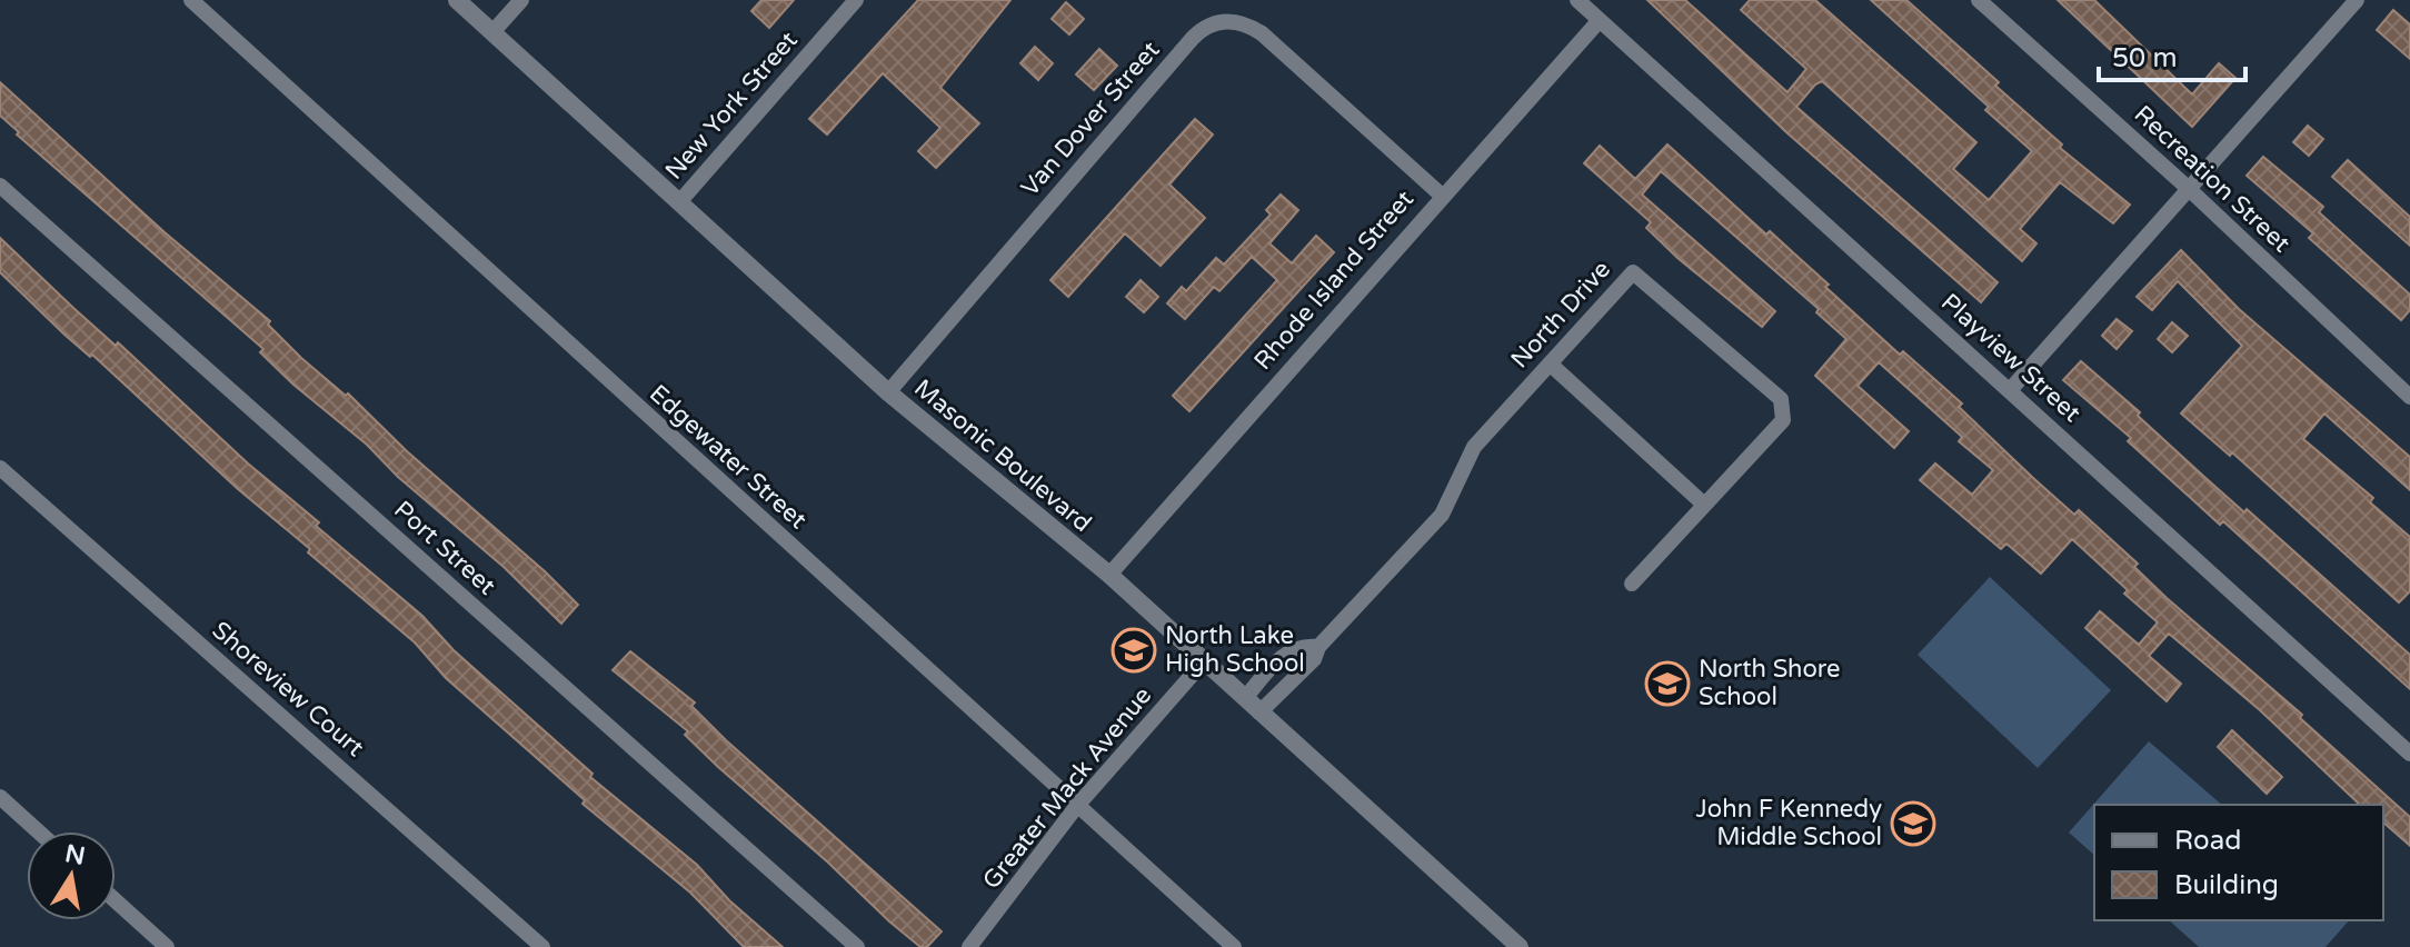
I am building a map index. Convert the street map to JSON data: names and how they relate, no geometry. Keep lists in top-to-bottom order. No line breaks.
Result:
{"streets":{"street":["New York Street","Van Dover Street","Recreation Street","Rhode Island Street","North Drive","Playview Street","Masonic Boulevard","Edgewater Street","Port Street","Shoreview Court","Greater Mack Avenue"]},"crossings":[["New York Street","Masonic Boulevard"],["Van Dover Street","Rhode Island Street"],["Van Dover Street","Masonic Boulevard"],["Rhode Island Street","Playview Street"],["Rhode Island Street","Masonic Boulevard"],["North Drive","Masonic Boulevard"],["Masonic Boulevard","Greater Mack Avenue"],["Edgewater Street","Greater Mack Avenue"]],"places":{"school or university":["North Lake High School","North Shore School","John F Kennedy Middle School"]},"legend":["Road","Building"],"scale_bar":"50 m","north":"top"}
